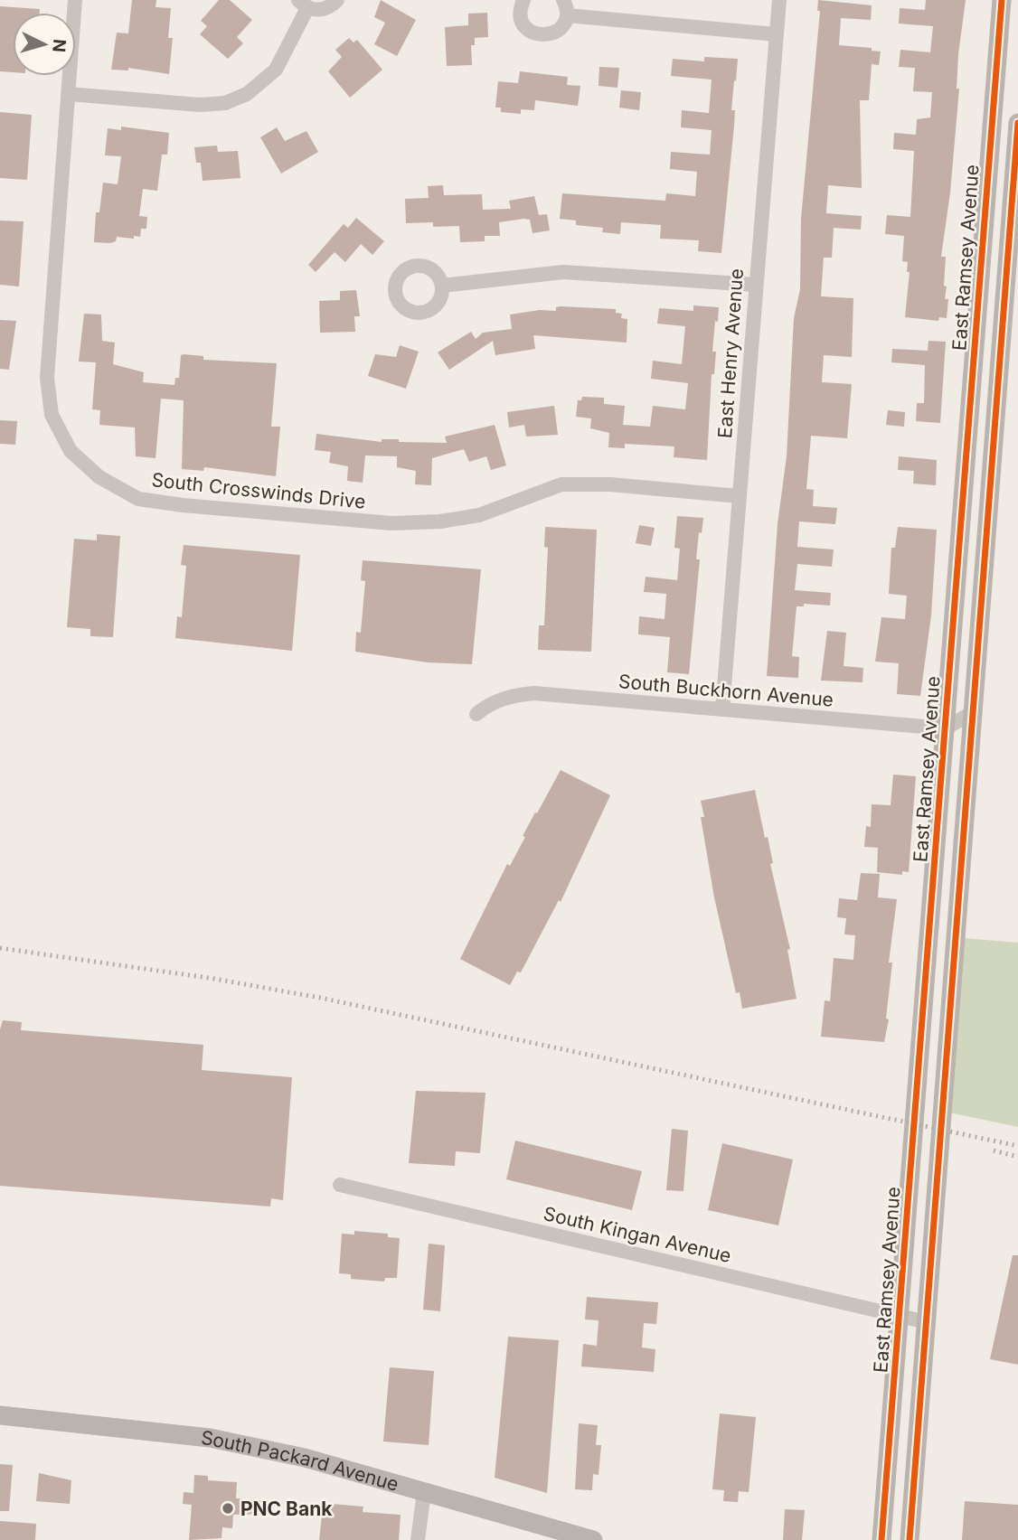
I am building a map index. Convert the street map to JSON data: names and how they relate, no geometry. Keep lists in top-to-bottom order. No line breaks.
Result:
{"streets":{"street":["East Ramsey Avenue","East Henry Avenue","South Crosswinds Drive","South Buckhorn Avenue","South Kingan Avenue","South Packard Avenue"]},"crossings":[["East Ramsey Avenue","South Buckhorn Avenue"],["East Ramsey Avenue","South Kingan Avenue"],["East Henry Avenue","South Crosswinds Drive"],["East Henry Avenue","South Buckhorn Avenue"]],"places":["PNC Bank"],"north":"right"}
